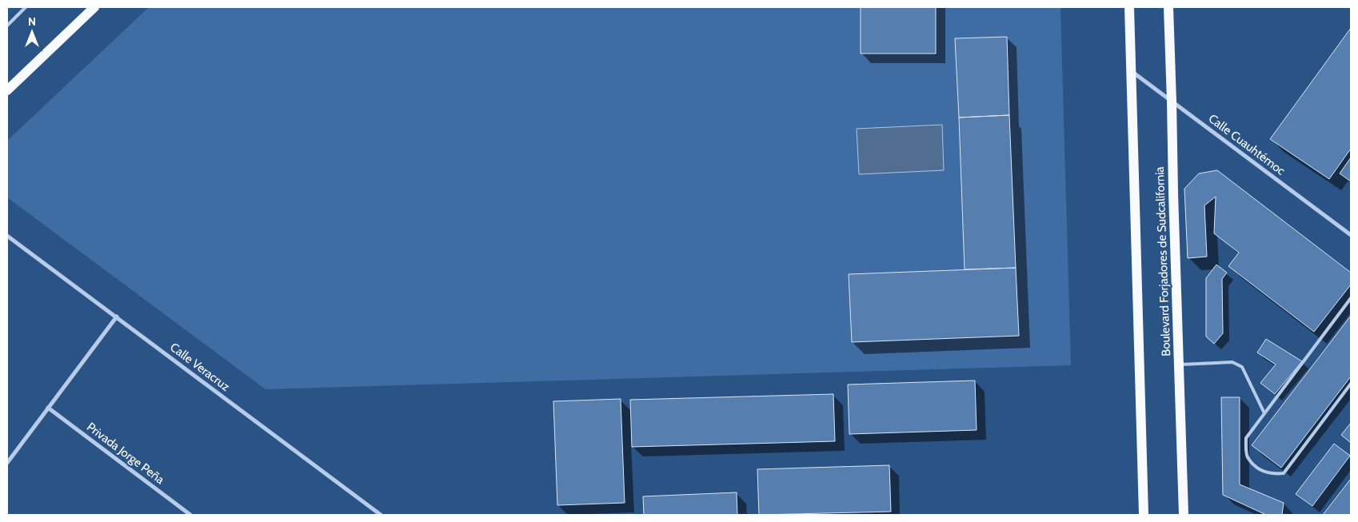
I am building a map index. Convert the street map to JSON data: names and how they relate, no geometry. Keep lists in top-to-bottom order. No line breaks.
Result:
{"streets":{"main road":["Boulevard Forjadores de Sudcalifornia"],"street":["Calle Cuauhtémoc","Calle Veracruz","Privada Jorge Peña"]},"crossings":[["Calle Cuauhtémoc","Boulevard Forjadores de Sudcalifornia"]],"north":"top"}
